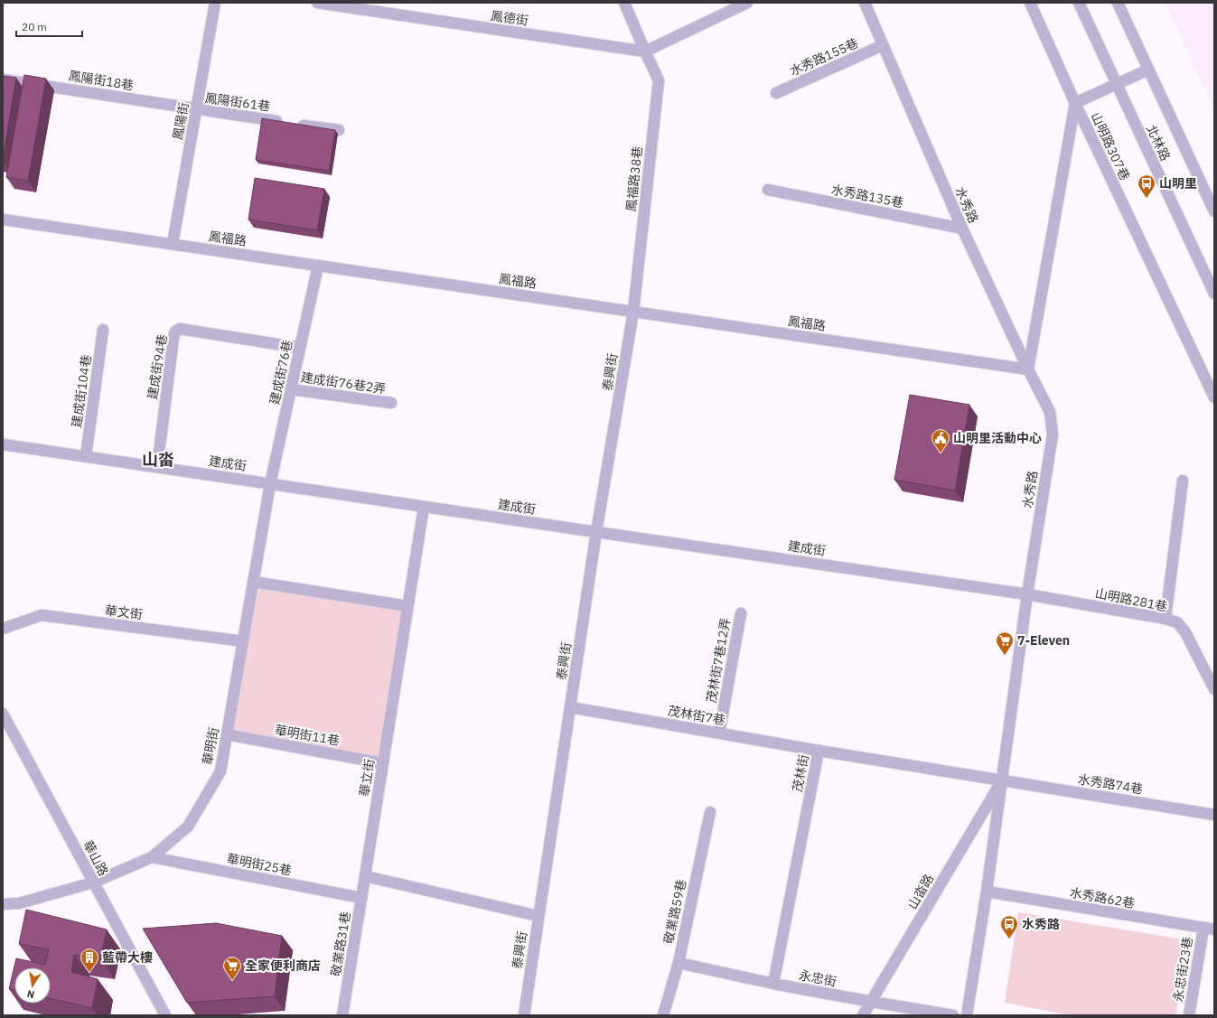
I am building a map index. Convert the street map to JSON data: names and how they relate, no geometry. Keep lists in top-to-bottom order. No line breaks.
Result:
{"streets":{"street":["鳳德街","水秀路155巷","鳳陽街18巷","鳳陽街61巷","鳳陽街","北林路","山明路307巷","鳳福路38巷","水秀路135巷","水秀路","鳳福路","建成街94巷","建成街76巷","泰興街","建成街76巷2弄","建成街104巷","建成街","山明路281巷","華文街","茂林街7巷12弄","茂林街7巷","華明街11巷","華明街","茂林街","華立街","水秀路74巷","華山路","華明街25巷","山畓路","水秀路62巷","敬業路59巷","敬業路31巷","永忠街23巷","永忠街"]},"crossings":[["鳳德街","鳳福路38巷"],["水秀路155巷","水秀路"],["鳳陽街18巷","鳳陽街61巷"],["鳳陽街18巷","鳳陽街"],["鳳陽街61巷","鳳陽街"],["鳳陽街","鳳福路"],["鳳福路38巷","鳳福路"],["鳳福路38巷","泰興街"],["水秀路135巷","水秀路"],["水秀路","鳳福路"],["水秀路","建成街"],["水秀路","山明路281巷"],["水秀路","茂林街"],["水秀路","水秀路74巷"],["水秀路","山畓路"],["水秀路","水秀路62巷"],["鳳福路","建成街76巷"],["鳳福路","泰興街"],["建成街94巷","建成街76巷"],["建成街94巷","建成街"],["建成街76巷","建成街76巷2弄"],["建成街76巷","建成街"],["建成街76巷","華明街"],["泰興街","建成街"],["泰興街","茂林街7巷"],["建成街104巷","建成街"],["建成街","山明路281巷"],["建成街","華明街"],["建成街","華立街"],["華文街","華明街"],["茂林街7巷12弄","茂林街7巷"],["茂林街7巷","茂林街"],["華明街11巷","華明街"],["華明街11巷","華立街"],["華明街","華山路"],["華明街","華明街25巷"],["茂林街","水秀路74巷"],["茂林街","山畓路"],["茂林街","永忠街"],["華立街","敬業路31巷"],["水秀路74巷","山畓路"],["華明街25巷","敬業路31巷"],["山畓路","永忠街"],["水秀路62巷","永忠街23巷"],["敬業路59巷","永忠街"]],"districts":["山畓"],"places":{"bus stop":["山明里","水秀路"],"public building":["山明里活動中心"],"supermarket":["7-Eleven","全家便利商店"],"building":["藍帶大樓"]},"scale_bar":"20 m","north":"bottom"}
